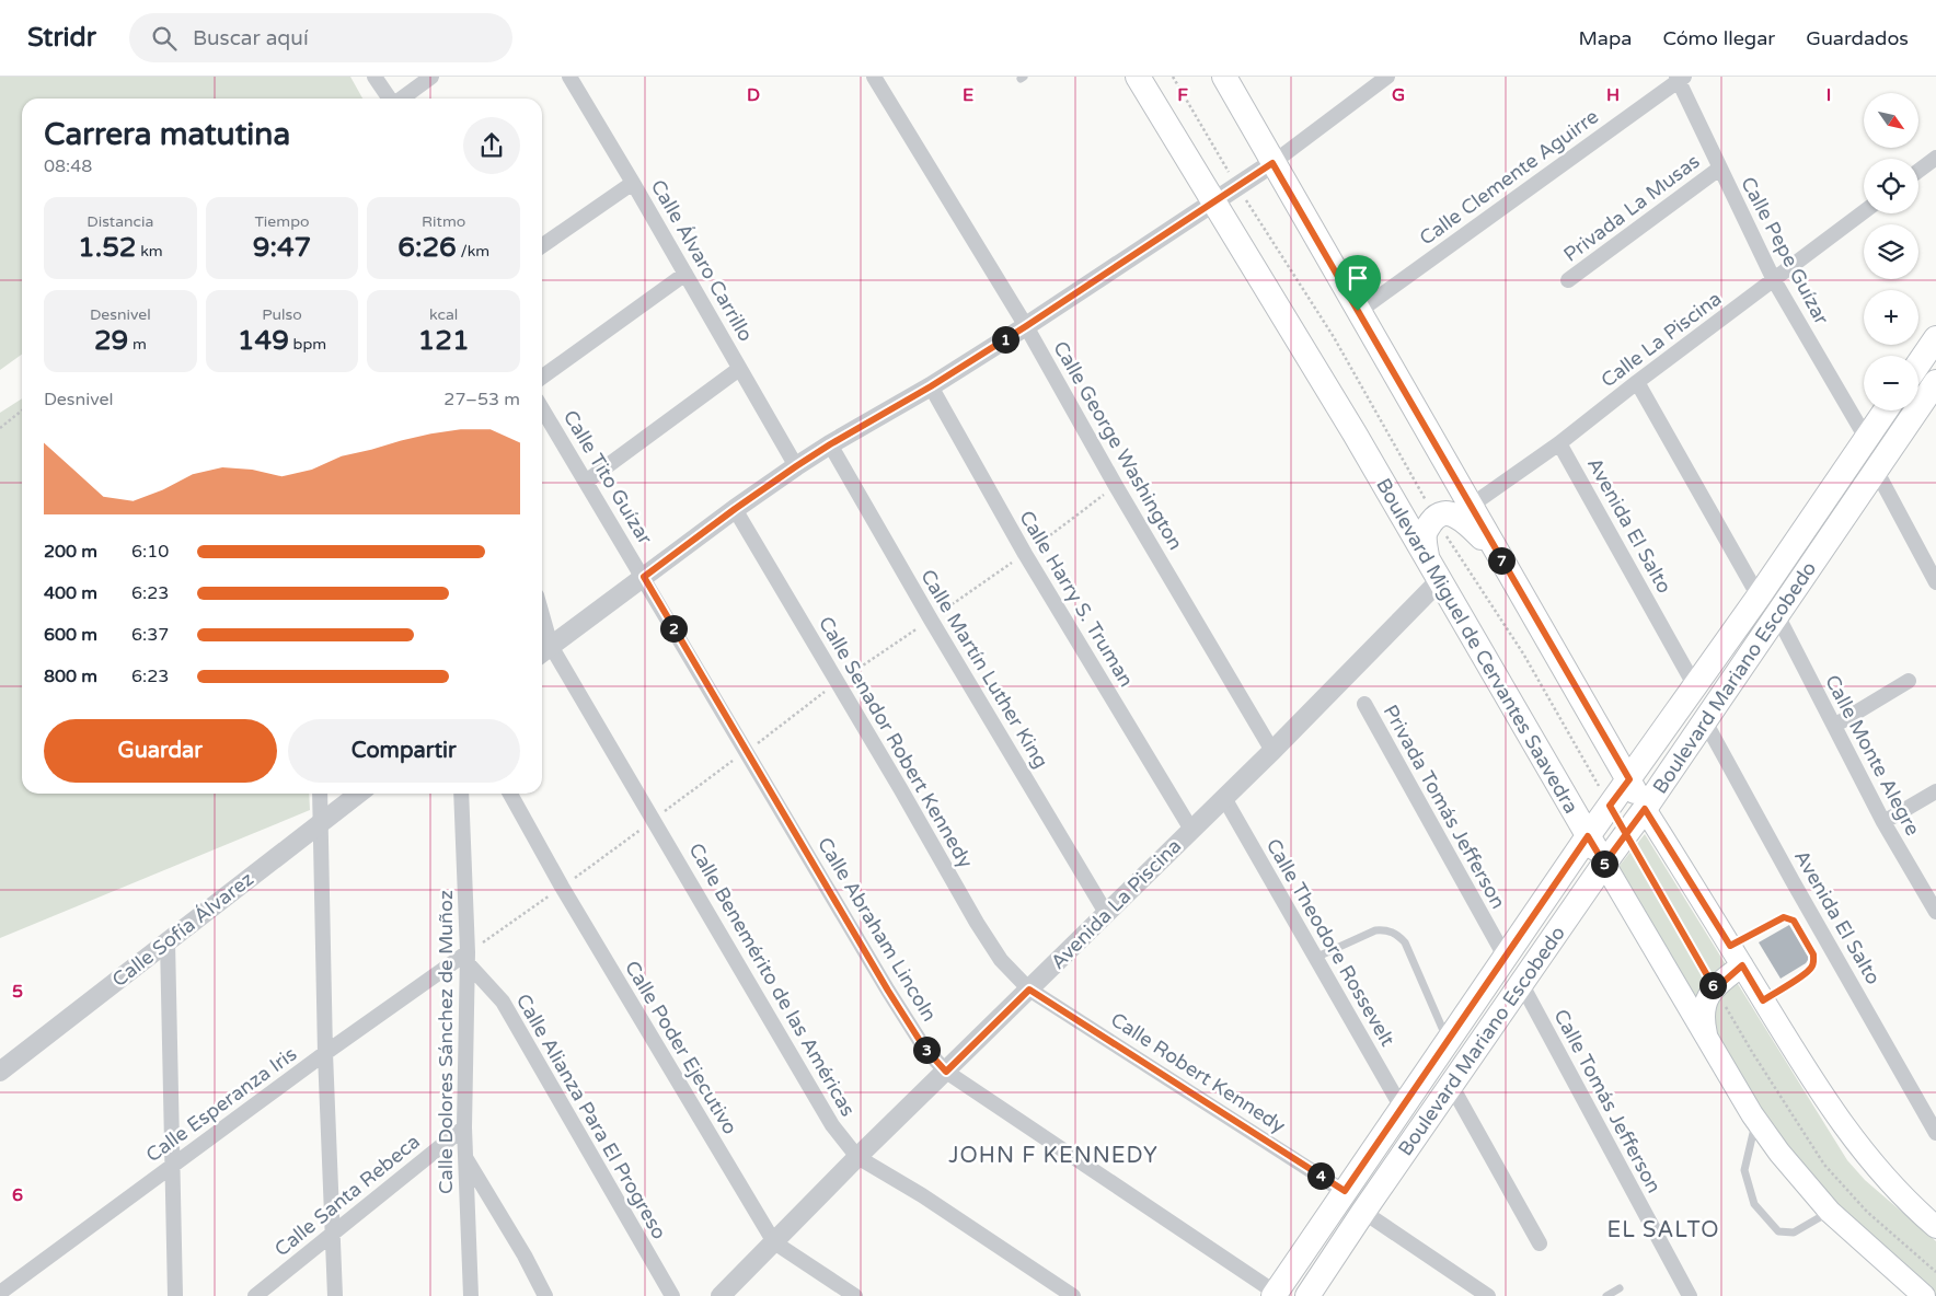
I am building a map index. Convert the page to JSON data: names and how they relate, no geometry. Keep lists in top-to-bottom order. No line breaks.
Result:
{"streets":{"main road":["Boulevard Miguel de Cervantes Saavedra","Boulevard Mariano Escobedo"],"street":["Calle Clemente Aguirre","Privada La Musas","Calle Pepe Guízar","Calle Álvaro Carrillo","Calle La Piscina","Calle George Washington","Calle Tito Guízar","Avenida El Salto","Calle Harry S. Truman","Calle Martín Luther King","Calle Senador Robert Kennedy","Calle Monte Alegre","Privada Tomás Jefferson","Avenida La Piscina","Calle Sofía Álvarez","Calle Abraham Lincoln","Calle Theodore Rossevelt","Calle Benemérito de las Américas","Calle Dolores Sánchez de Muñoz","Calle Poder Ejecutivo","Calle Robert Kennedy","Calle Tomás Jefferson","Calle Esperanza Iris","Calle Alianza Para El Progreso","Calle Santa Rebeca"]},"crossings":[["Calle Clemente Aguirre","Calle Pepe Guízar"],["Privada La Musas","Calle Pepe Guízar"],["Calle Pepe Guízar","Calle La Piscina"],["Calle Pepe Guízar","Boulevard Mariano Escobedo"],["Calle La Piscina","Avenida El Salto"],["Calle George Washington","Avenida La Piscina"],["Calle Tito Guízar","Calle Abraham Lincoln"],["Avenida El Salto","Boulevard Mariano Escobedo"],["Calle Harry S. Truman","Avenida La Piscina"],["Boulevard Miguel de Cervantes Saavedra","Boulevard Mariano Escobedo"],["Boulevard Miguel de Cervantes Saavedra","Avenida La Piscina"],["Calle Martín Luther King","Avenida La Piscina"],["Boulevard Mariano Escobedo","Calle Monte Alegre"],["Boulevard Mariano Escobedo","Privada Tomás Jefferson"],["Boulevard Mariano Escobedo","Calle Abraham Lincoln"],["Boulevard Mariano Escobedo","Calle Theodore Rossevelt"],["Boulevard Mariano Escobedo","Calle Robert Kennedy"],["Boulevard Mariano Escobedo","Calle Tomás Jefferson"],["Calle Senador Robert Kennedy","Avenida La Piscina"],["Calle Senador Robert Kennedy","Calle Robert Kennedy"],["Avenida La Piscina","Calle Abraham Lincoln"],["Avenida La Piscina","Calle Theodore Rossevelt"],["Avenida La Piscina","Calle Benemérito de las Américas"],["Avenida La Piscina","Calle Poder Ejecutivo"],["Avenida La Piscina","Calle Robert Kennedy"],["Calle Dolores Sánchez de Muñoz","Calle Esperanza Iris"],["Calle Dolores Sánchez de Muñoz","Calle Alianza Para El Progreso"],["Calle Dolores Sánchez de Muñoz","Calle Santa Rebeca"],["Calle Esperanza Iris","Calle Alianza Para El Progreso"]],"districts":["JOHN F KENNEDY","EL SALTO"],"north":"bottom right","page":{"header":"Stridr","search":"Buscar aquí","nav":["Mapa","Cómo llegar","Guardados"],"map_buttons":["+","−"],"heading":["Carrera matutina","08:48"],"stats":[["Distancia","1.52 km"],["Tiempo","9:47"],["Ritmo","6:26 /km"],["Desnivel","29 m"],["Pulso","149 bpm"],["kcal","121"]],"pins":["1","7","2","5","6","3","4"],"chart":["Desnivel","27–53 m"],"list":[{"name":"200 m","note":"6:10"},{"name":"400 m","note":"6:23"},{"name":"600 m","note":"6:37"},{"name":"800 m","note":"6:23"}],"buttons":["Guardar","Compartir"]},"grid":{"columns":["D","E","F","G","H","I"],"rows":["5","6"]}}
